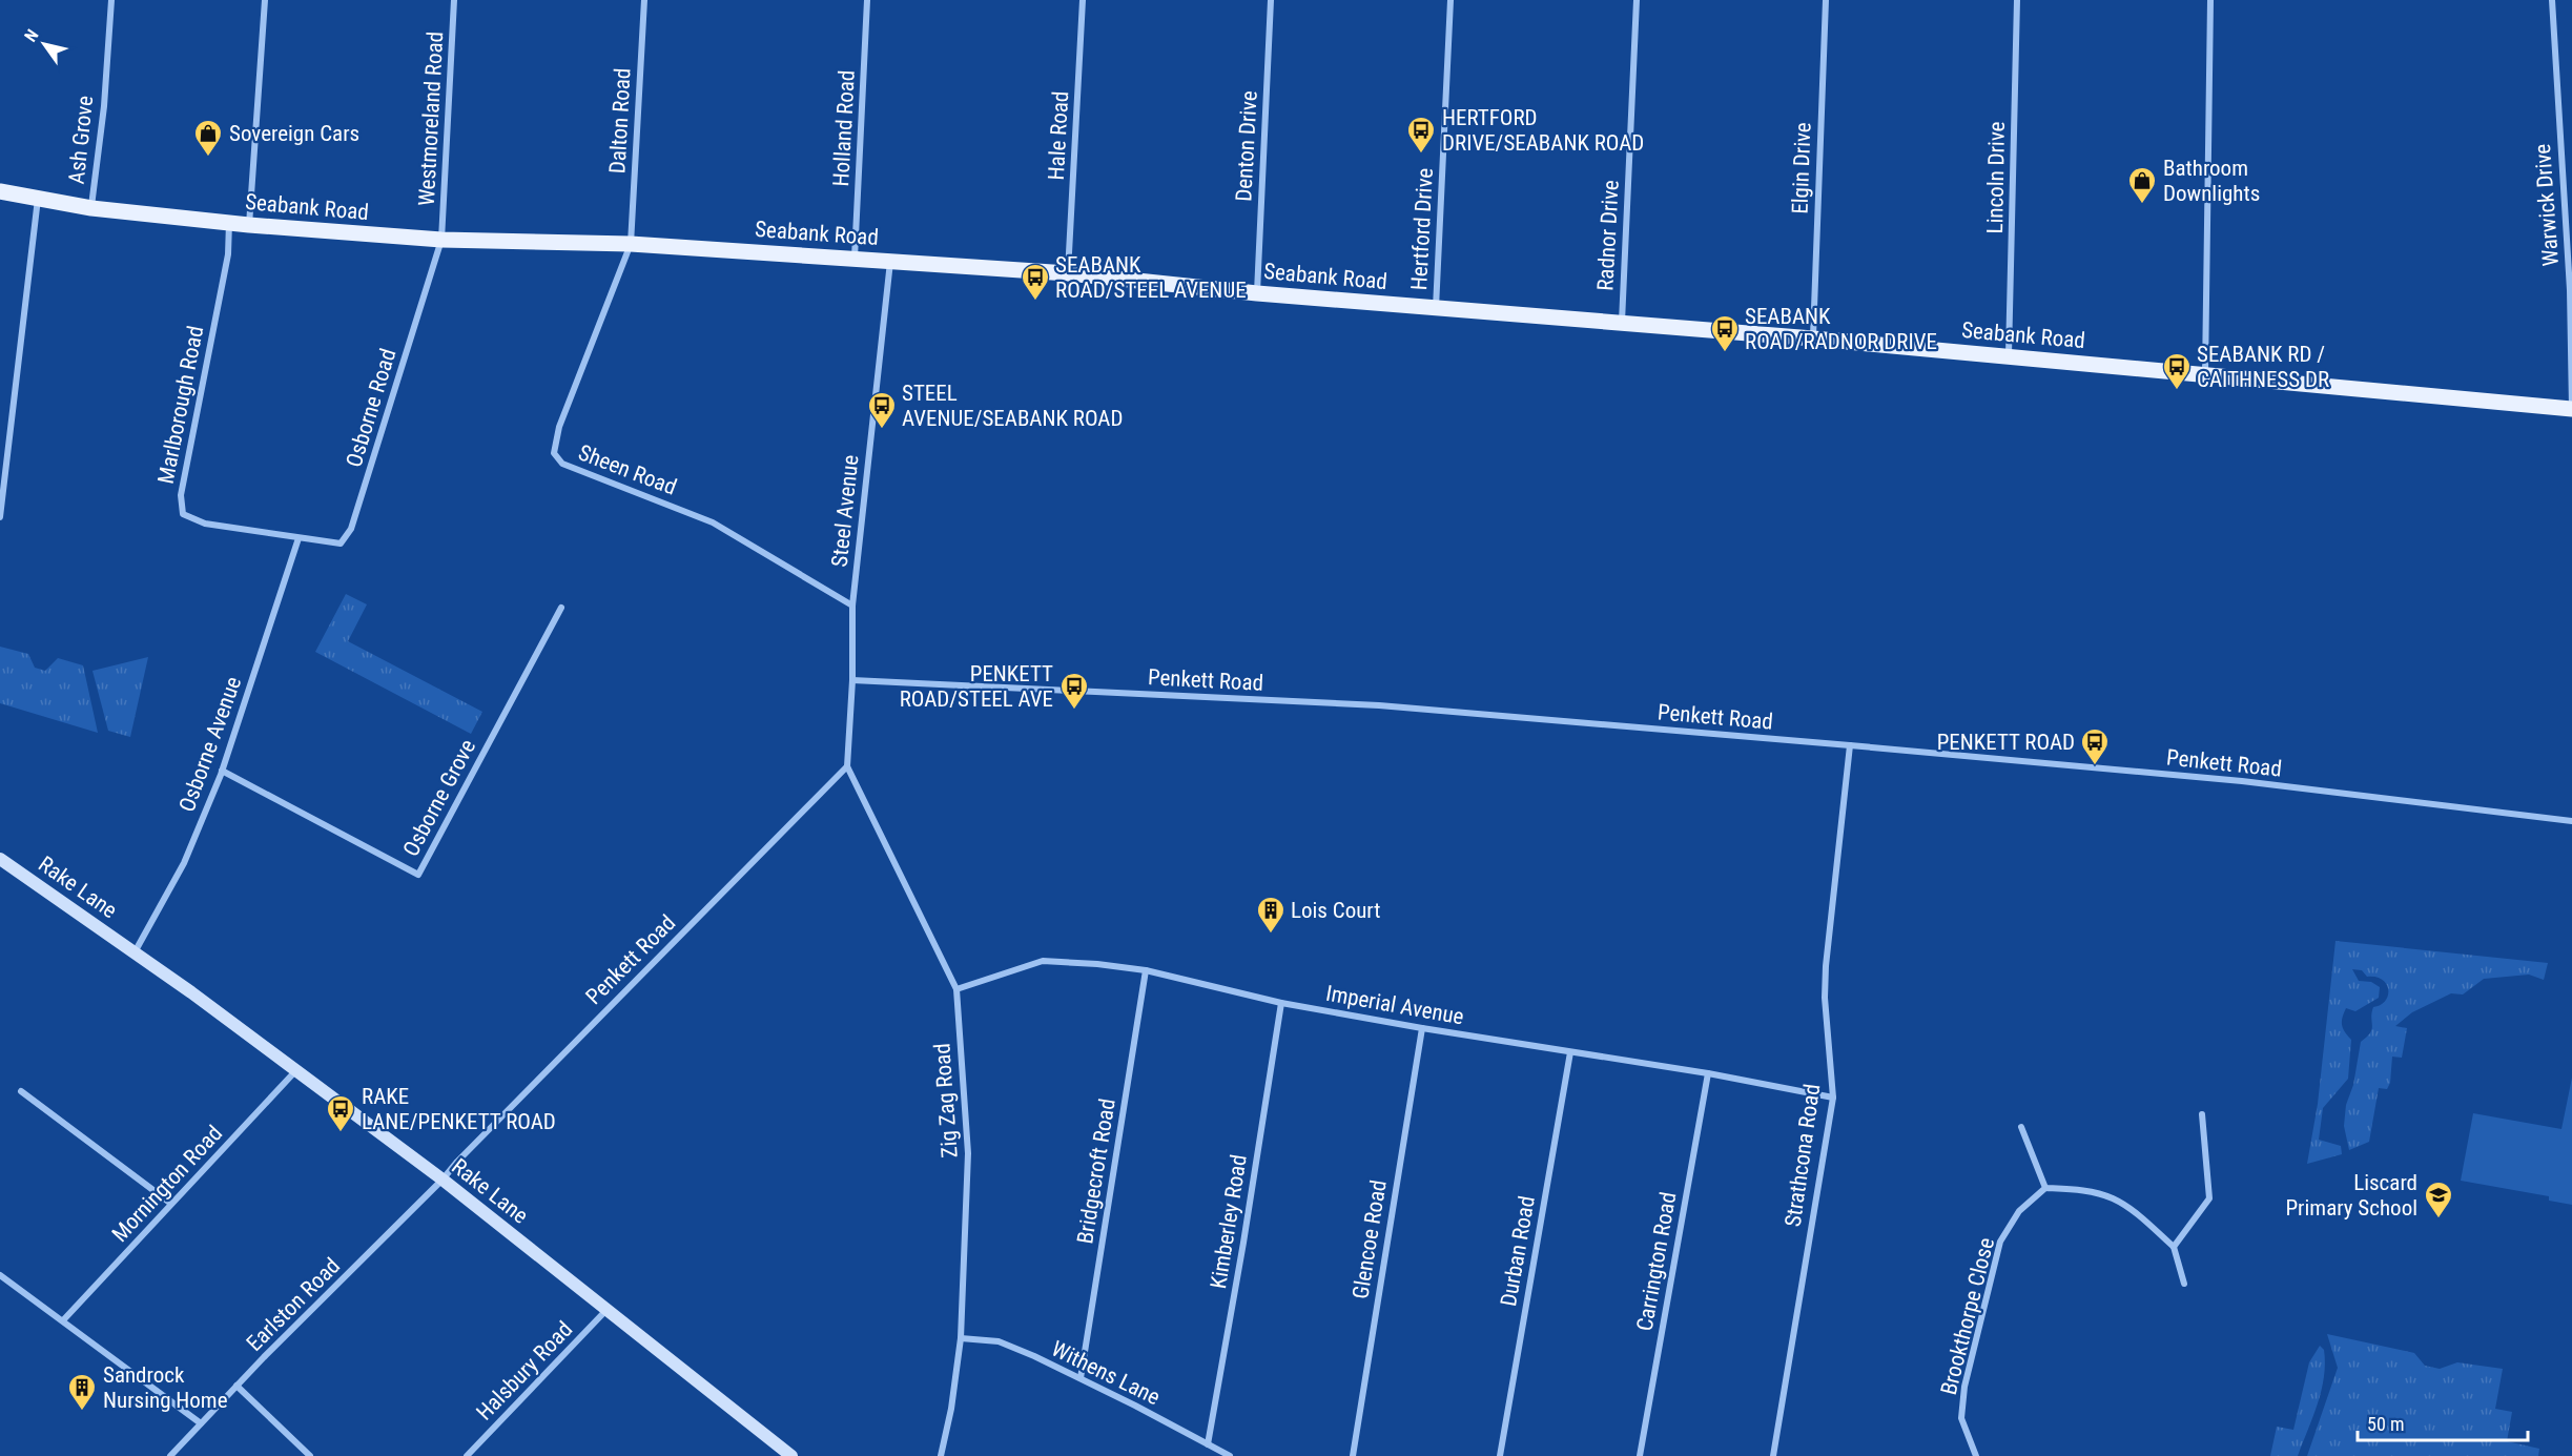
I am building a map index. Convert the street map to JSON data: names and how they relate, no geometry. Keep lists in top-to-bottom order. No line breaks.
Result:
{"streets":{"main road":["Seabank Road","Rake Lane"],"street":["Westmoreland Road","Dalton Road","Holland Road","Hale Road","Ash Grove","Denton Drive","Elgin Drive","Lincoln Drive","Warwick Drive","Hertford Drive","Radnor Drive","Marlborough Road","Osborne Road","Sheen Road","Steel Avenue","Penkett Road","Osborne Avenue","Osborne Grove","Imperial Avenue","Zig Zag Road","Strathcona Road","Bridgecroft Road","Mornington Road","Kimberley Road","Glencoe Road","Durban Road","Carrington Road","Earlston Road","Brookthorpe Close","Halsbury Road","Withens Lane"]},"crossings":[["Westmoreland Road","Seabank Road"],["Westmoreland Road","Osborne Road"],["Dalton Road","Seabank Road"],["Dalton Road","Sheen Road"],["Holland Road","Seabank Road"],["Hale Road","Seabank Road"],["Ash Grove","Seabank Road"],["Denton Drive","Seabank Road"],["Elgin Drive","Seabank Road"],["Lincoln Drive","Seabank Road"],["Warwick Drive","Seabank Road"],["Seabank Road","Hertford Drive"],["Seabank Road","Radnor Drive"],["Seabank Road","Marlborough Road"],["Seabank Road","Osborne Road"],["Seabank Road","Sheen Road"],["Seabank Road","Steel Avenue"],["Marlborough Road","Osborne Road"],["Marlborough Road","Osborne Avenue"],["Osborne Road","Osborne Avenue"],["Sheen Road","Steel Avenue"],["Steel Avenue","Penkett Road"],["Steel Avenue","Zig Zag Road"],["Penkett Road","Rake Lane"],["Penkett Road","Zig Zag Road"],["Penkett Road","Strathcona Road"],["Penkett Road","Earlston Road"],["Osborne Avenue","Osborne Grove"],["Osborne Avenue","Rake Lane"],["Rake Lane","Mornington Road"],["Rake Lane","Earlston Road"],["Rake Lane","Halsbury Road"],["Imperial Avenue","Zig Zag Road"],["Imperial Avenue","Strathcona Road"],["Imperial Avenue","Bridgecroft Road"],["Imperial Avenue","Kimberley Road"],["Imperial Avenue","Glencoe Road"],["Imperial Avenue","Durban Road"],["Imperial Avenue","Carrington Road"],["Zig Zag Road","Withens Lane"],["Bridgecroft Road","Withens Lane"],["Kimberley Road","Withens Lane"]],"places":{"bus stop":["HERTFORD DRIVE/SEABANK ROAD","SEABANK ROAD/STEEL AVENUE","SEABANK ROAD/RADNOR DRIVE","SEABANK RD / CAITHNESS DR","STEEL AVENUE/SEABANK ROAD","PENKETT ROAD/STEEL AVE","PENKETT ROAD","RAKE LANE/PENKETT ROAD"],"shop":["Sovereign Cars","Bathroom Downlights"],"building":["Lois Court","Sandrock Nursing Home"],"school or university":["Liscard Primary School"]},"scale_bar":"50 m","north":"top left"}
